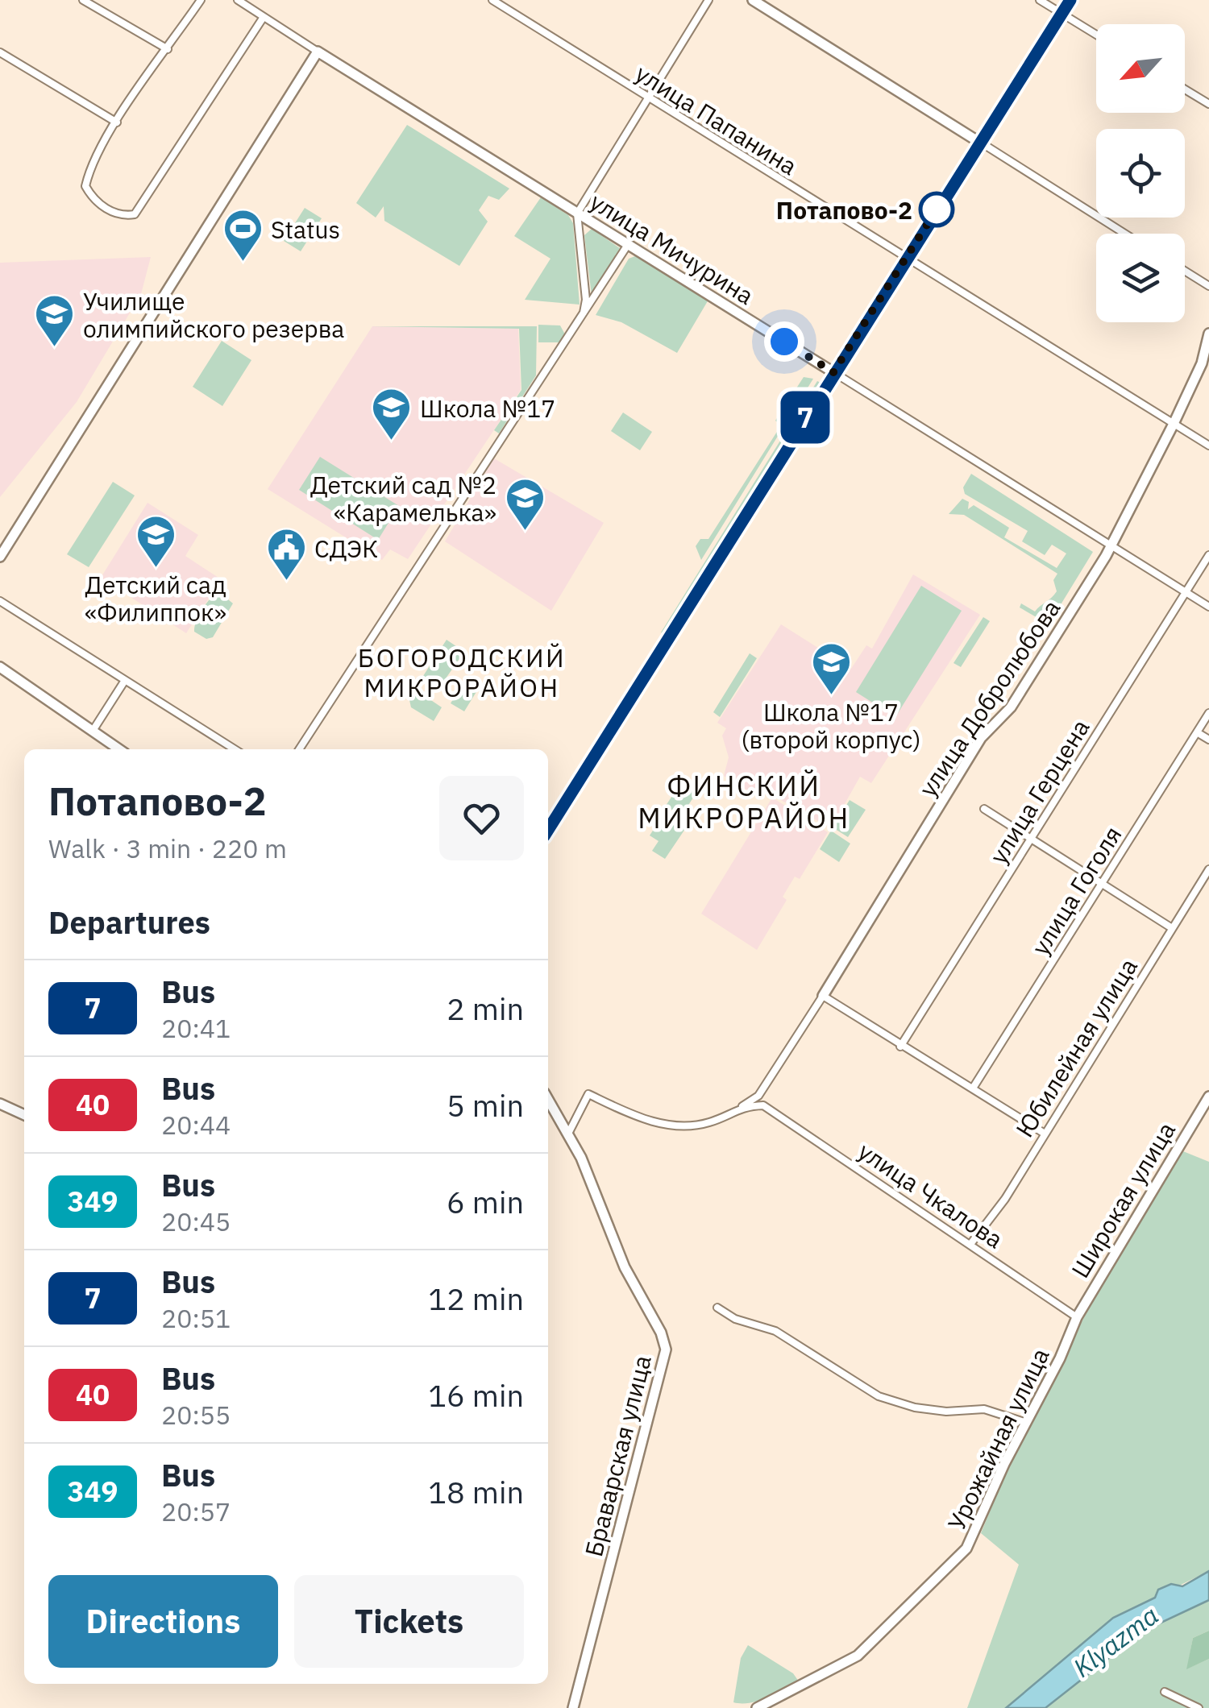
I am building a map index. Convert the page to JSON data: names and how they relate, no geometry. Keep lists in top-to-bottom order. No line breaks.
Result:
{"streets":{"street":["улица Папанина","улица Мичурина","улица Добролюбова","улица Герцена","улица Гоголя","Юбилейная улица","улица Чкалова","Широкая улица","Урожайная улица","Браварская улица"]},"crossings":[["улица Папанина","улица Добролюбова"],["улица Мичурина","улица Добролюбова"],["улица Мичурина","улица Герцена"],["улица Добролюбова","улица Чкалова"],["Юбилейная улица","улица Чкалова"],["улица Чкалова","Широкая улица"],["улица Чкалова","Урожайная улица"],["Широкая улица","Урожайная улица"]],"districts":["БОГОРОДСКИЙ МИКРОРАЙОН","ФИНСКИЙ МИКРОРАЙОН"],"water":["Klyazma"],"places":{"other":["Потапово-2"],"sports":["Status"],"school or university":["Училище олимпийского резерва","Школа №17","Детский сад №2 «Карамелька»","Детский сад «Филиппок»","Школа №17 (второй корпус)"],"public building":["СДЭК"]},"lines":["bus line 7"],"north":"bottom left","page":{"on_map":"7","heading":[["Потапово-2","Walk · 3 min · 220 m"],"Departures"],"list":[{"mark":"7","name":"Bus","note":"20:41","value":"2 min"},{"mark":"40","name":"Bus","note":"20:44","value":"5 min"},{"mark":"349","name":"Bus","note":"20:45","value":"6 min"},{"mark":"7","name":"Bus","note":"20:51","value":"12 min"},{"mark":"40","name":"Bus","note":"20:55","value":"16 min"},{"mark":"349","name":"Bus","note":"20:57","value":"18 min"}],"buttons":["Directions","Tickets"]}}
